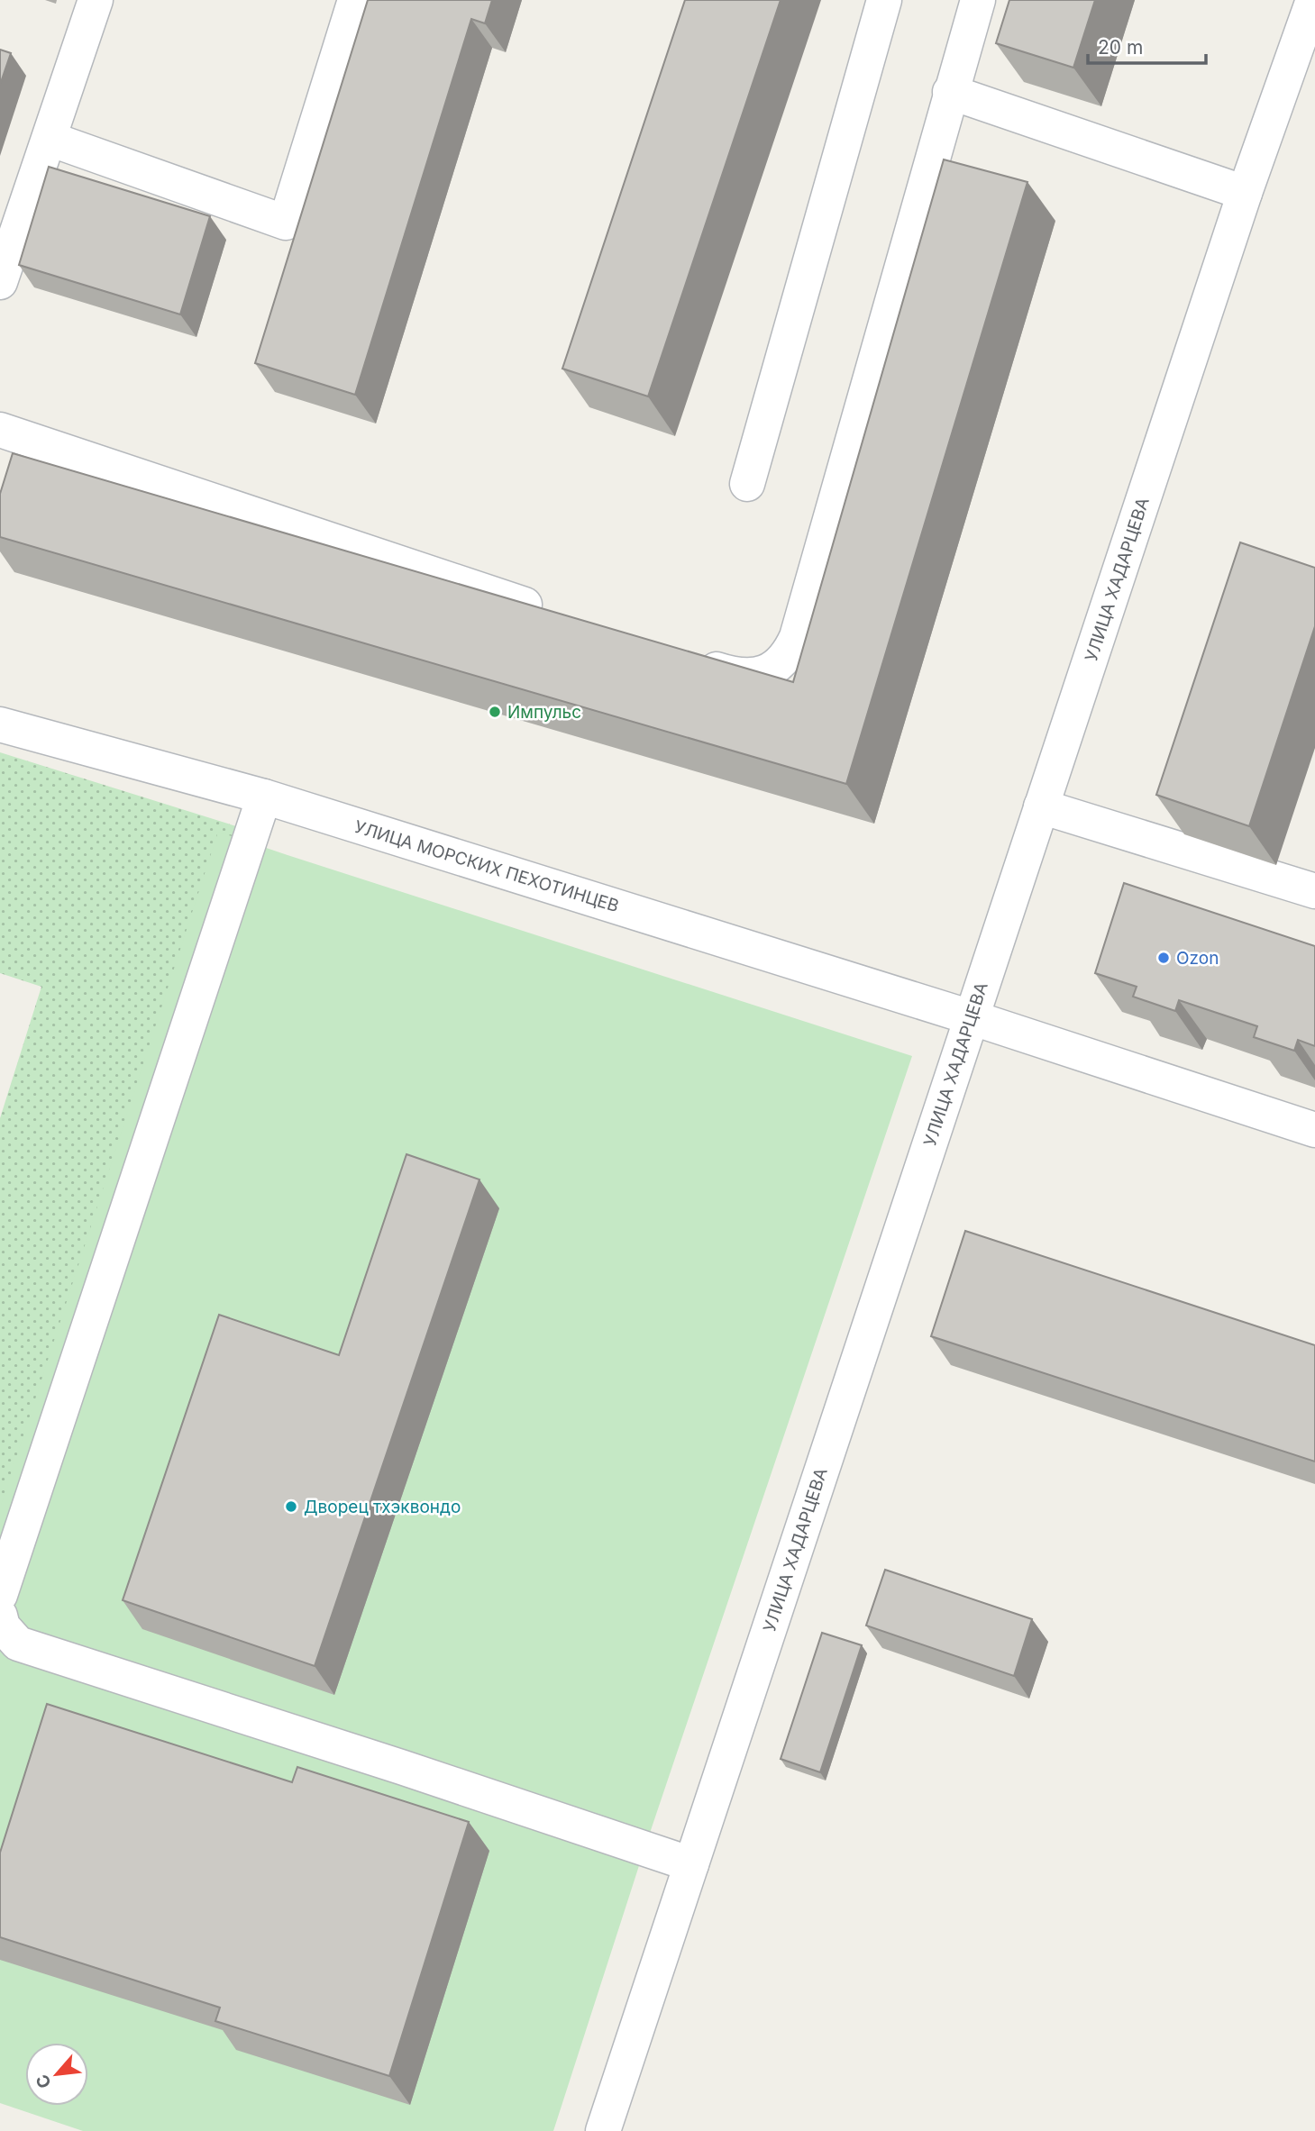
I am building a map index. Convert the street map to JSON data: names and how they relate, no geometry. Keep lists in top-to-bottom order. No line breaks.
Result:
{"streets":{"street":["УЛИЦА ХАДАРЦЕВА","УЛИЦА МОРСКИХ ПЕХОТИНЦЕВ"]},"crossings":[["УЛИЦА ХАДАРЦЕВА","УЛИЦА МОРСКИХ ПЕХОТИНЦЕВ"]],"places":["Импульс","Ozon","Дворец тхэквондо"],"scale_bar":"20 m","north":"bottom left"}
